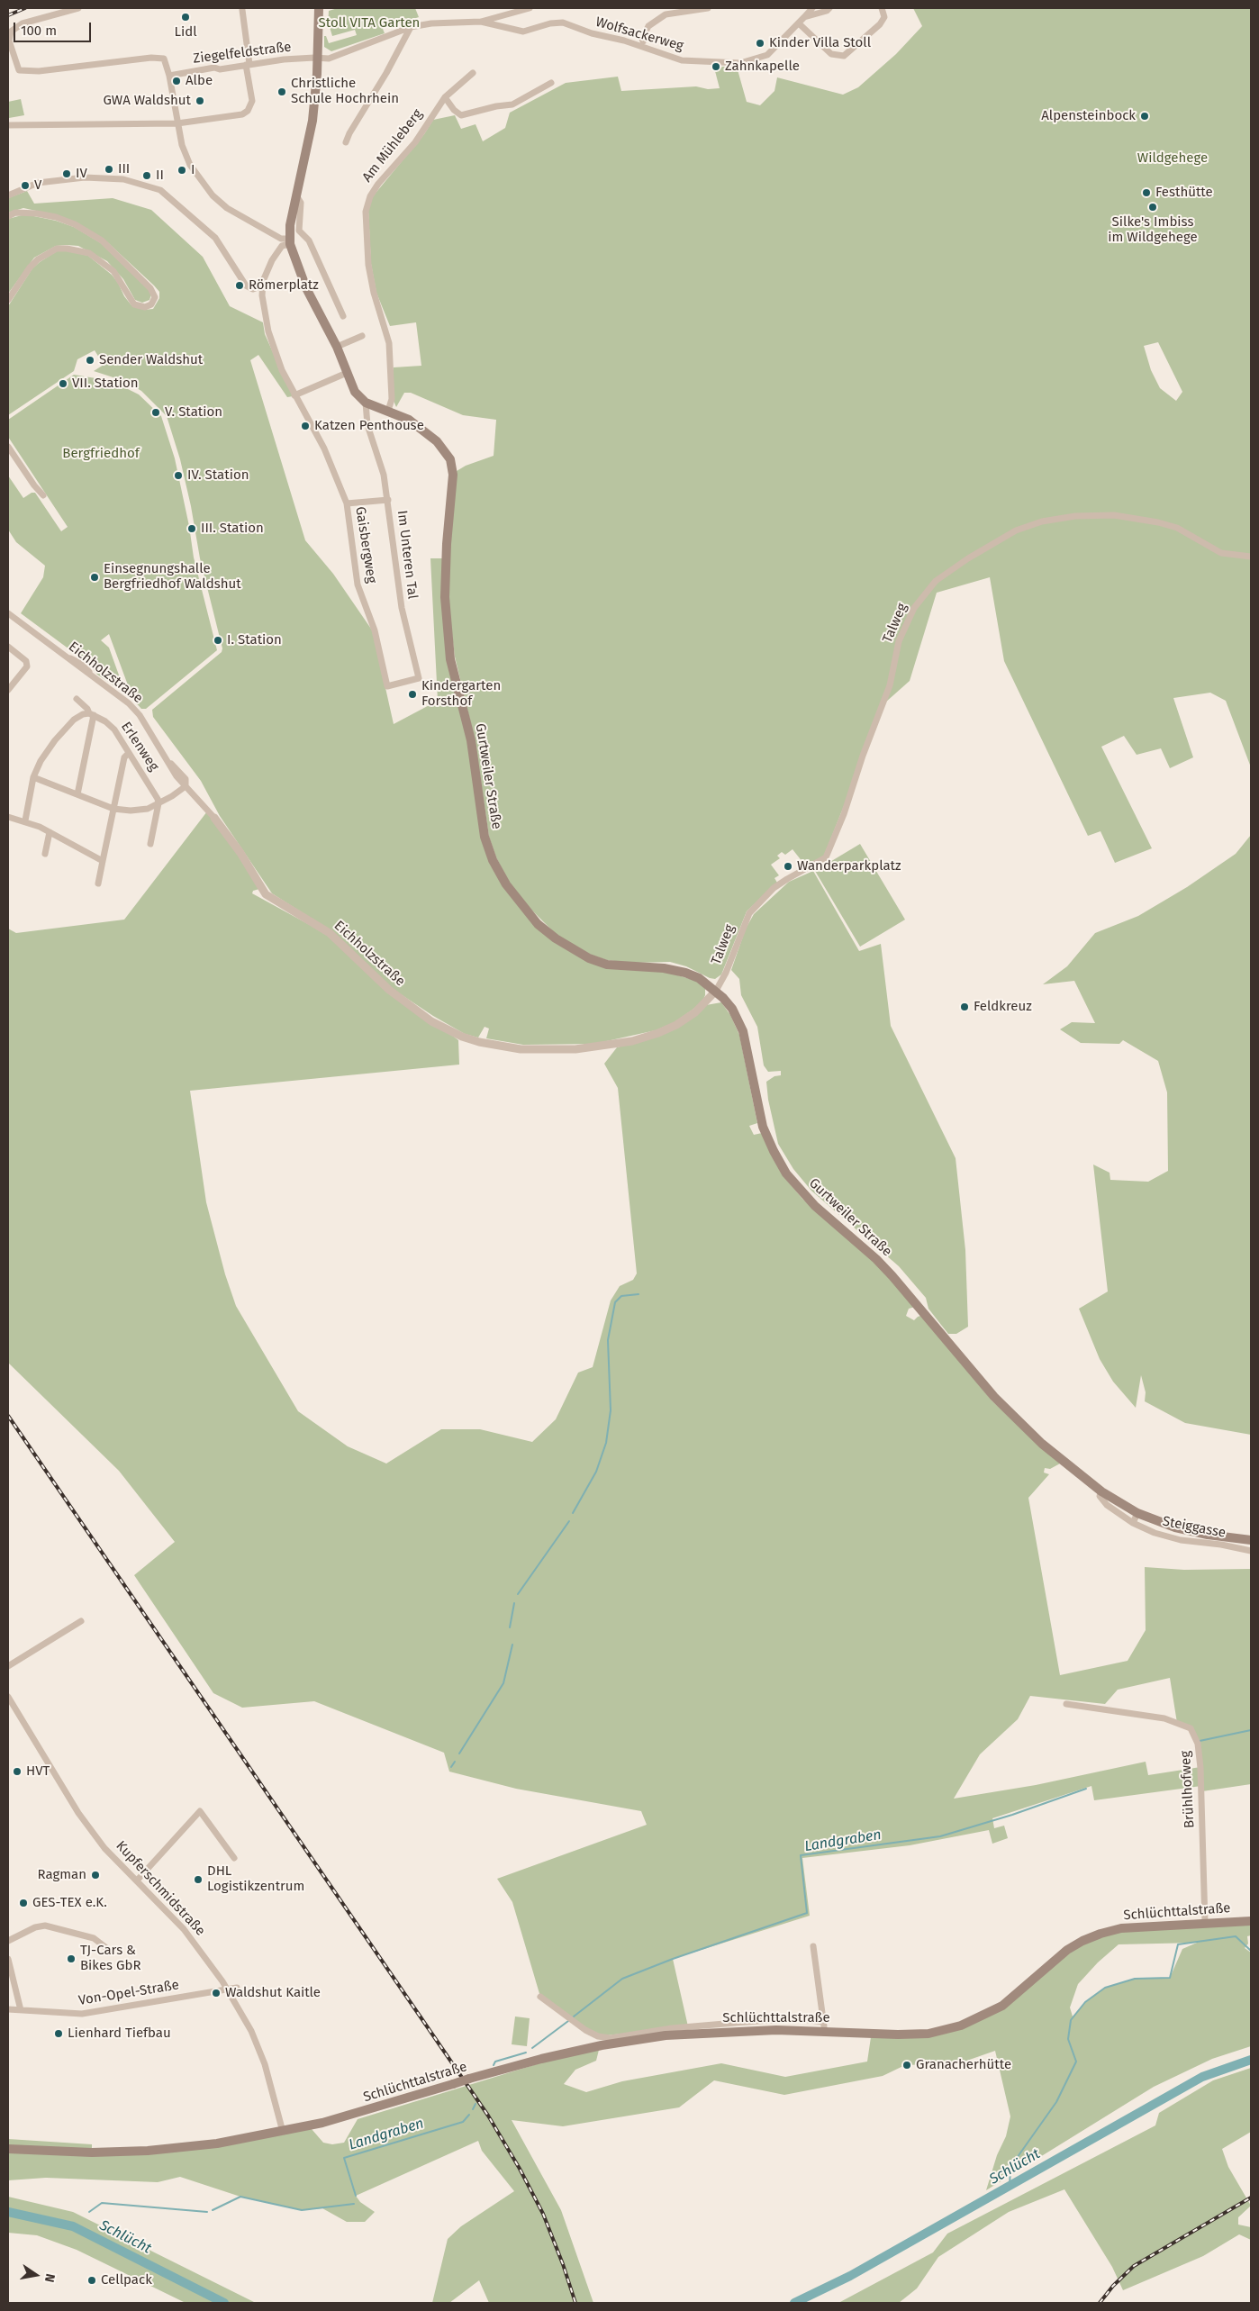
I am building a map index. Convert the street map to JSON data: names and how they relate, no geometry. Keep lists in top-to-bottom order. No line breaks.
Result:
{"streets":{"main road":["Gurtweiler Straße","Schlüchttalstraße"],"street":["Wolfsackerweg","Ziegelfeldstraße","Am Mühleberg","Gaisbergweg","Im Unteren Tal","Talweg","Eichholzstraße","Erlenweg","Steiggasse","Brühlhofweg","Kupferschmidstraße","Von-Opel-Straße"]},"crossings":[["Wolfsackerweg","Ziegelfeldstraße"],["Ziegelfeldstraße","Gurtweiler Straße"],["Am Mühleberg","Gurtweiler Straße"],["Gaisbergweg","Im Unteren Tal"],["Im Unteren Tal","Gurtweiler Straße"],["Talweg","Eichholzstraße"],["Talweg","Gurtweiler Straße"],["Eichholzstraße","Gurtweiler Straße"],["Gurtweiler Straße","Steiggasse"],["Brühlhofweg","Schlüchttalstraße"],["Kupferschmidstraße","Schlüchttalstraße"],["Kupferschmidstraße","Von-Opel-Straße"]],"water":["Landgraben","Schlücht"],"parks":["Stoll VITA Garten","Wildgehege","Bergfriedhof"],"places":["Lidl","Kinder Villa Stoll","Zahnkapelle","Albe","Christliche Schule Hochrhein","GWA Waldshut","Alpensteinbock","III","I","IV","II","V","Festhütte","Silke's Imbiss im Wildgehege","Römerplatz","Sender Waldshut","VII. Station","V. Station","Katzen Penthouse","IV. Station","III. Station","Einsegnungshalle Bergfriedhof Waldshut","I. Station","Kindergarten Forsthof","Wanderparkplatz","Feldkreuz","HVT","Ragman","DHL Logistikzentrum","GES-TEX e.K.","TJ-Cars & Bikes GbR","Waldshut Kaitle","Lienhard Tiefbau","Granacherhütte","Cellpack"],"scale_bar":"100 m","north":"right"}
